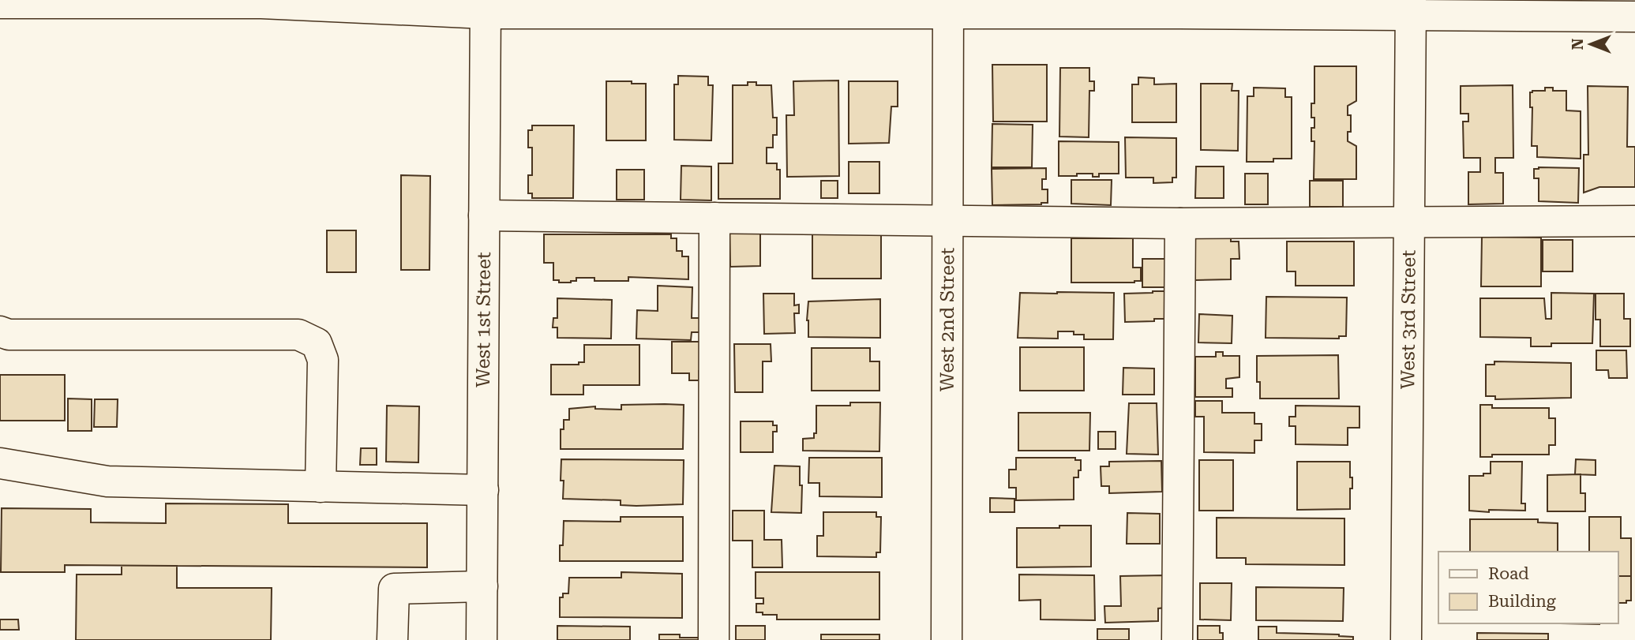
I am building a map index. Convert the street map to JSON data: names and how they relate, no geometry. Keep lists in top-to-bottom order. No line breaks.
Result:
{"streets":{"street":["West 1st Street","West 2nd Street","West 3rd Street"]},"legend":["Road","Building"],"north":"left"}
